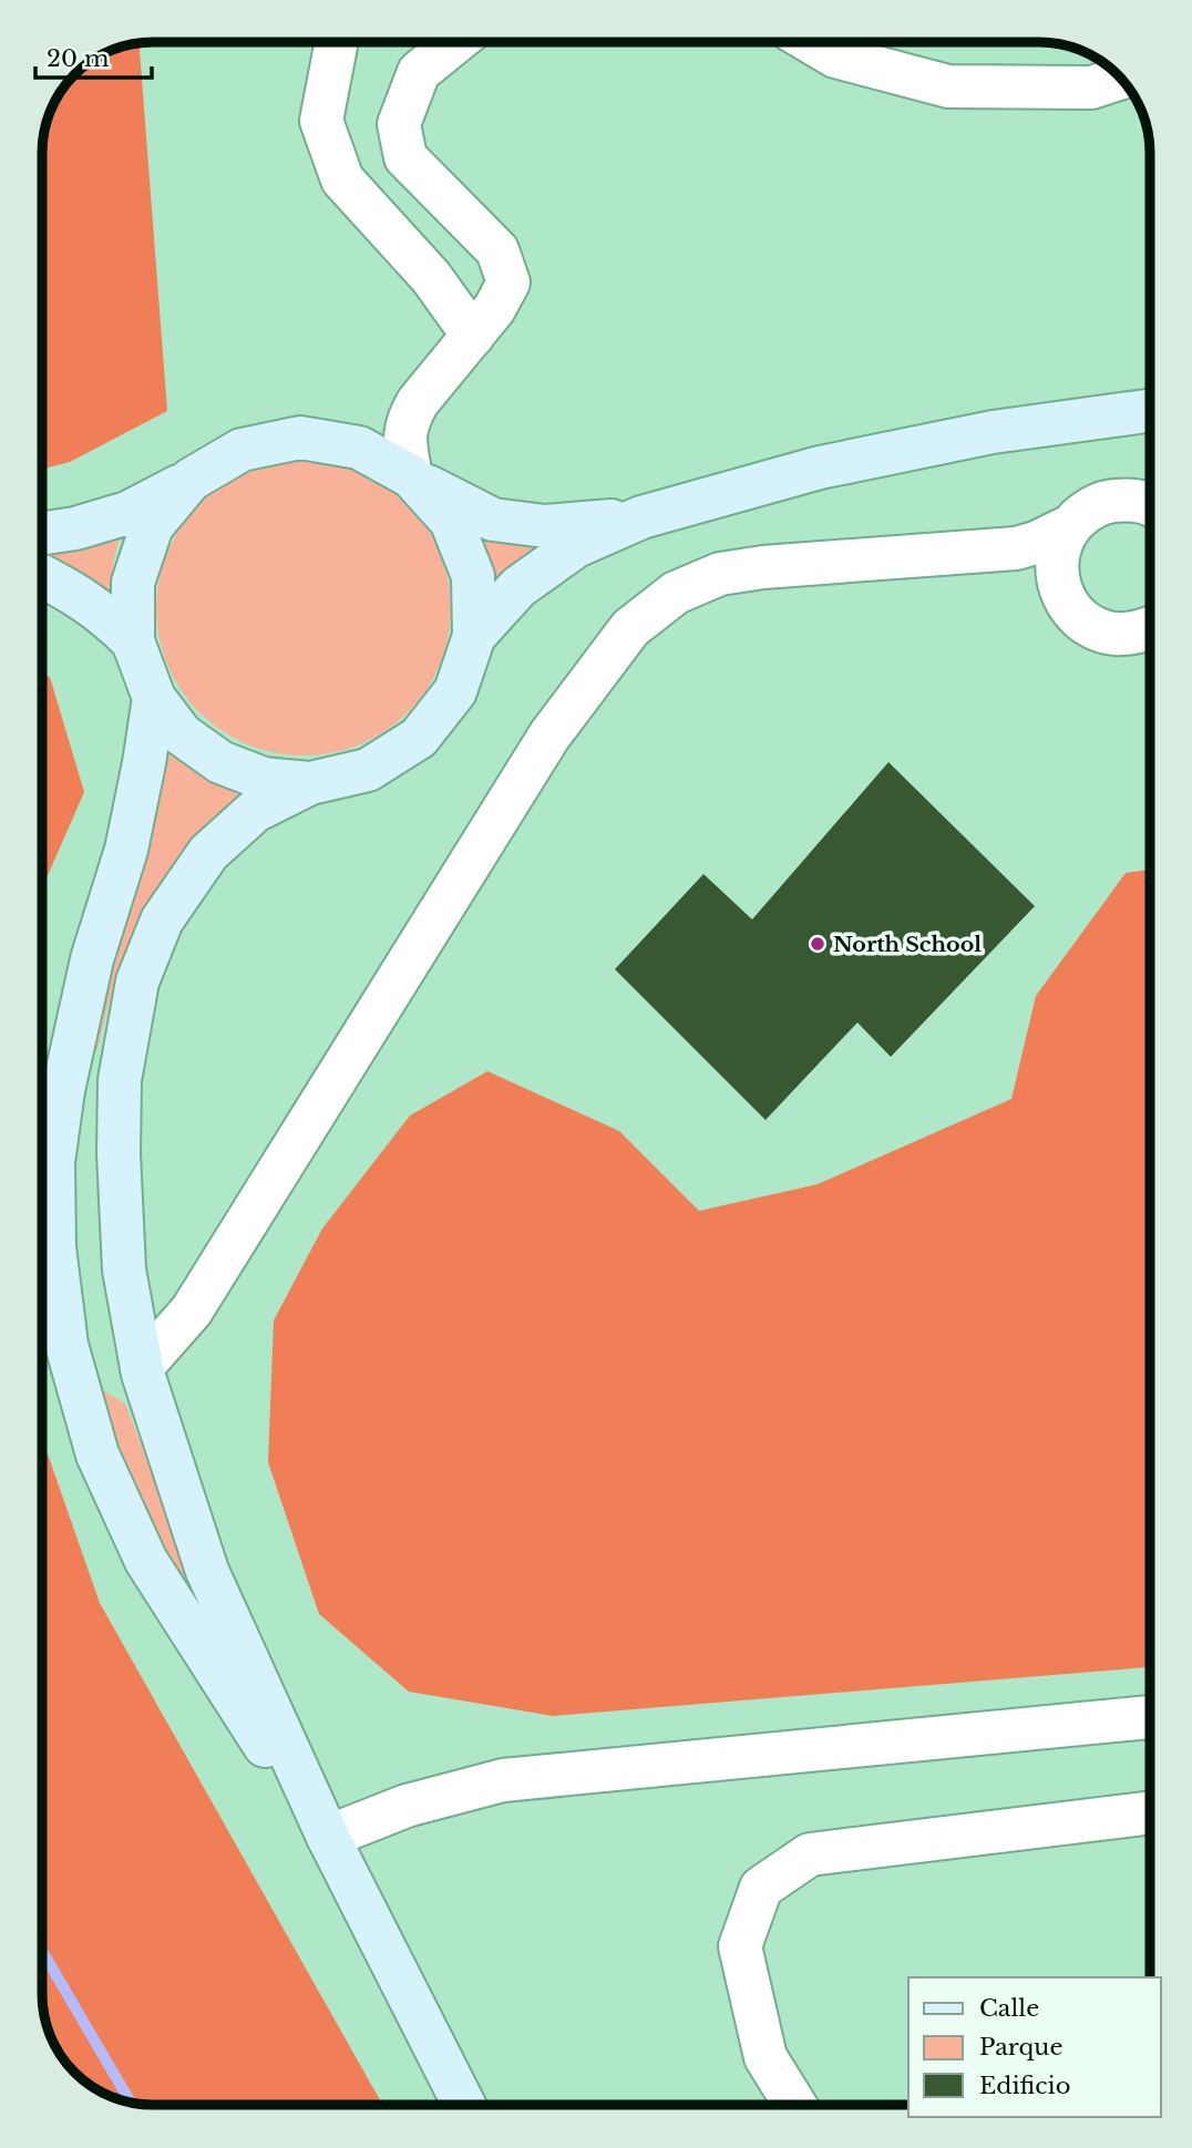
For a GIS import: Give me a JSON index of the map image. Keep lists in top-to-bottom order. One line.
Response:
{"places":["North School"],"legend":["Calle","Parque","Edificio"],"scale_bar":"20 m"}
